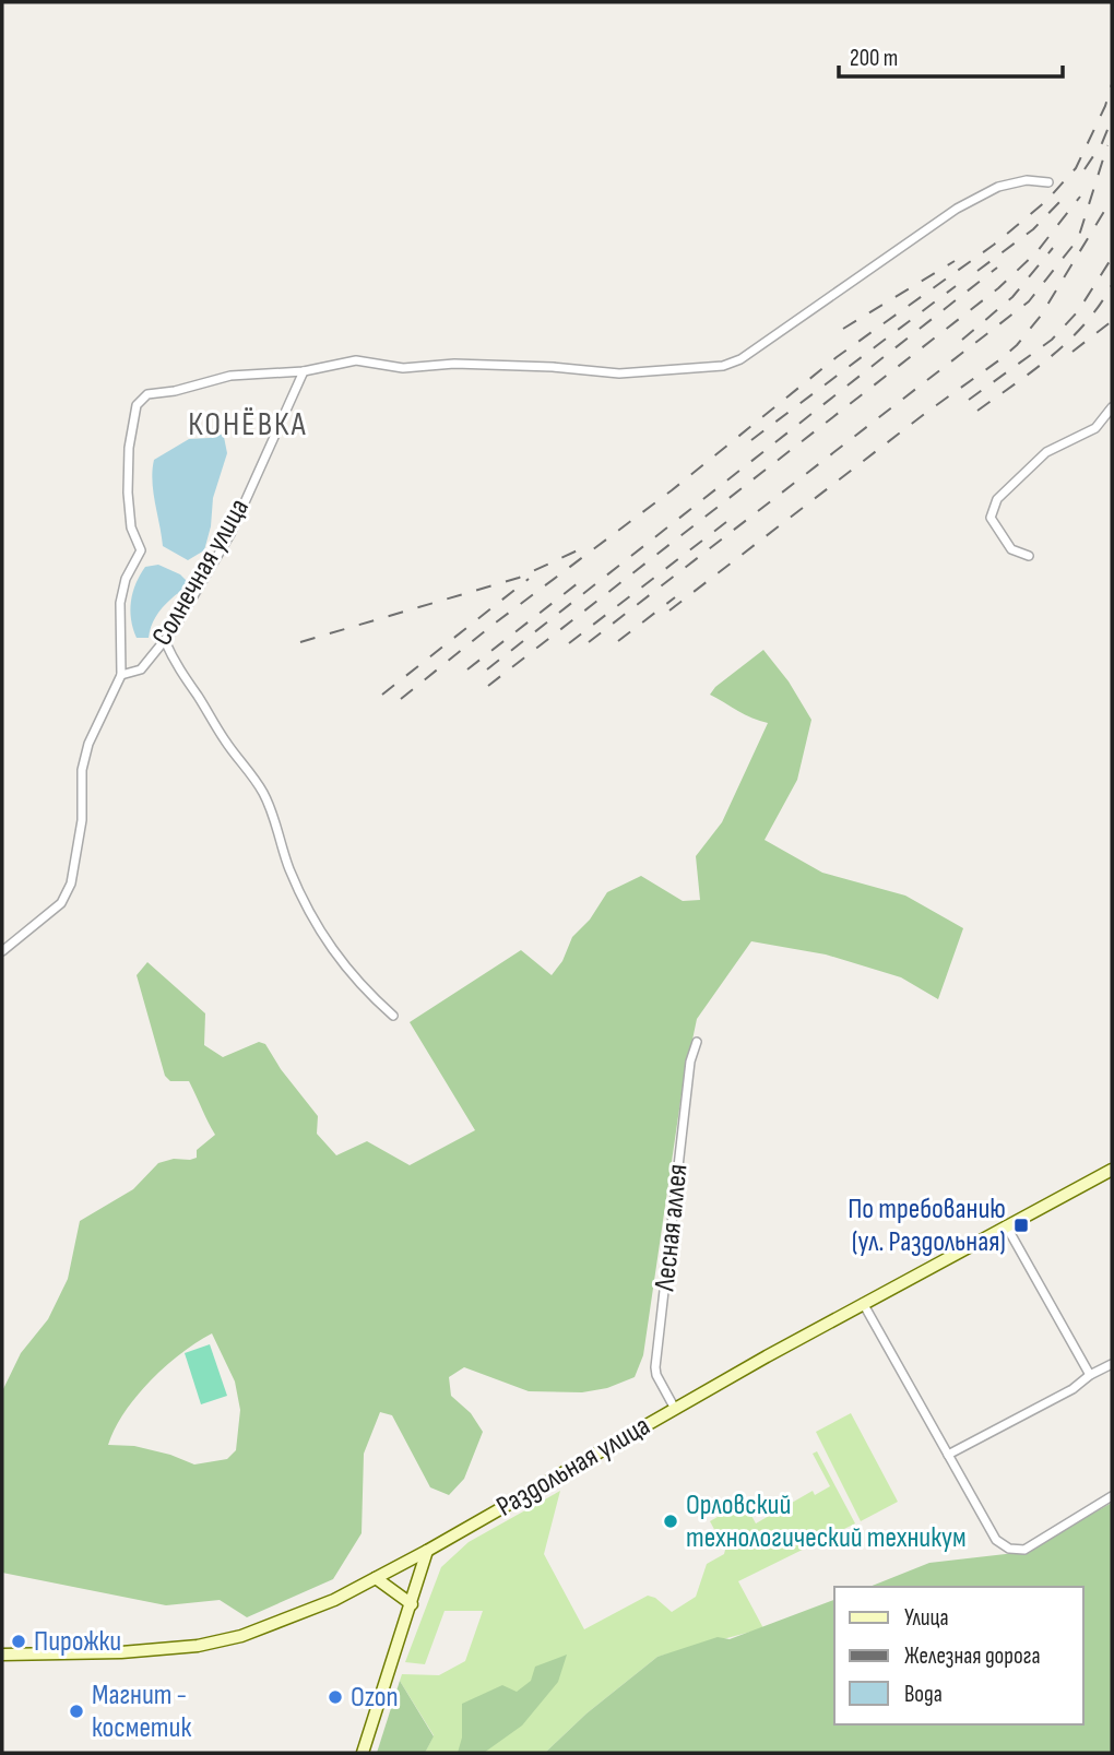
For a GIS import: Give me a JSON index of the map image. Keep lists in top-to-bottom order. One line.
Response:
{"streets":{"main road":["Раздольная улица"],"street":["Солнечная улица","Лесная аллея"]},"crossings":[["Лесная аллея","Раздольная улица"]],"districts":["КОНЁВКА"],"places":{"transit":["По требованию (ул. Раздольная)"],"other":["Орловский технологический техникум","Пирожки","Ozon","Магнит - косметик"]},"legend":["Улица","Железная дорога","Вода"],"scale_bar":"200 m"}
